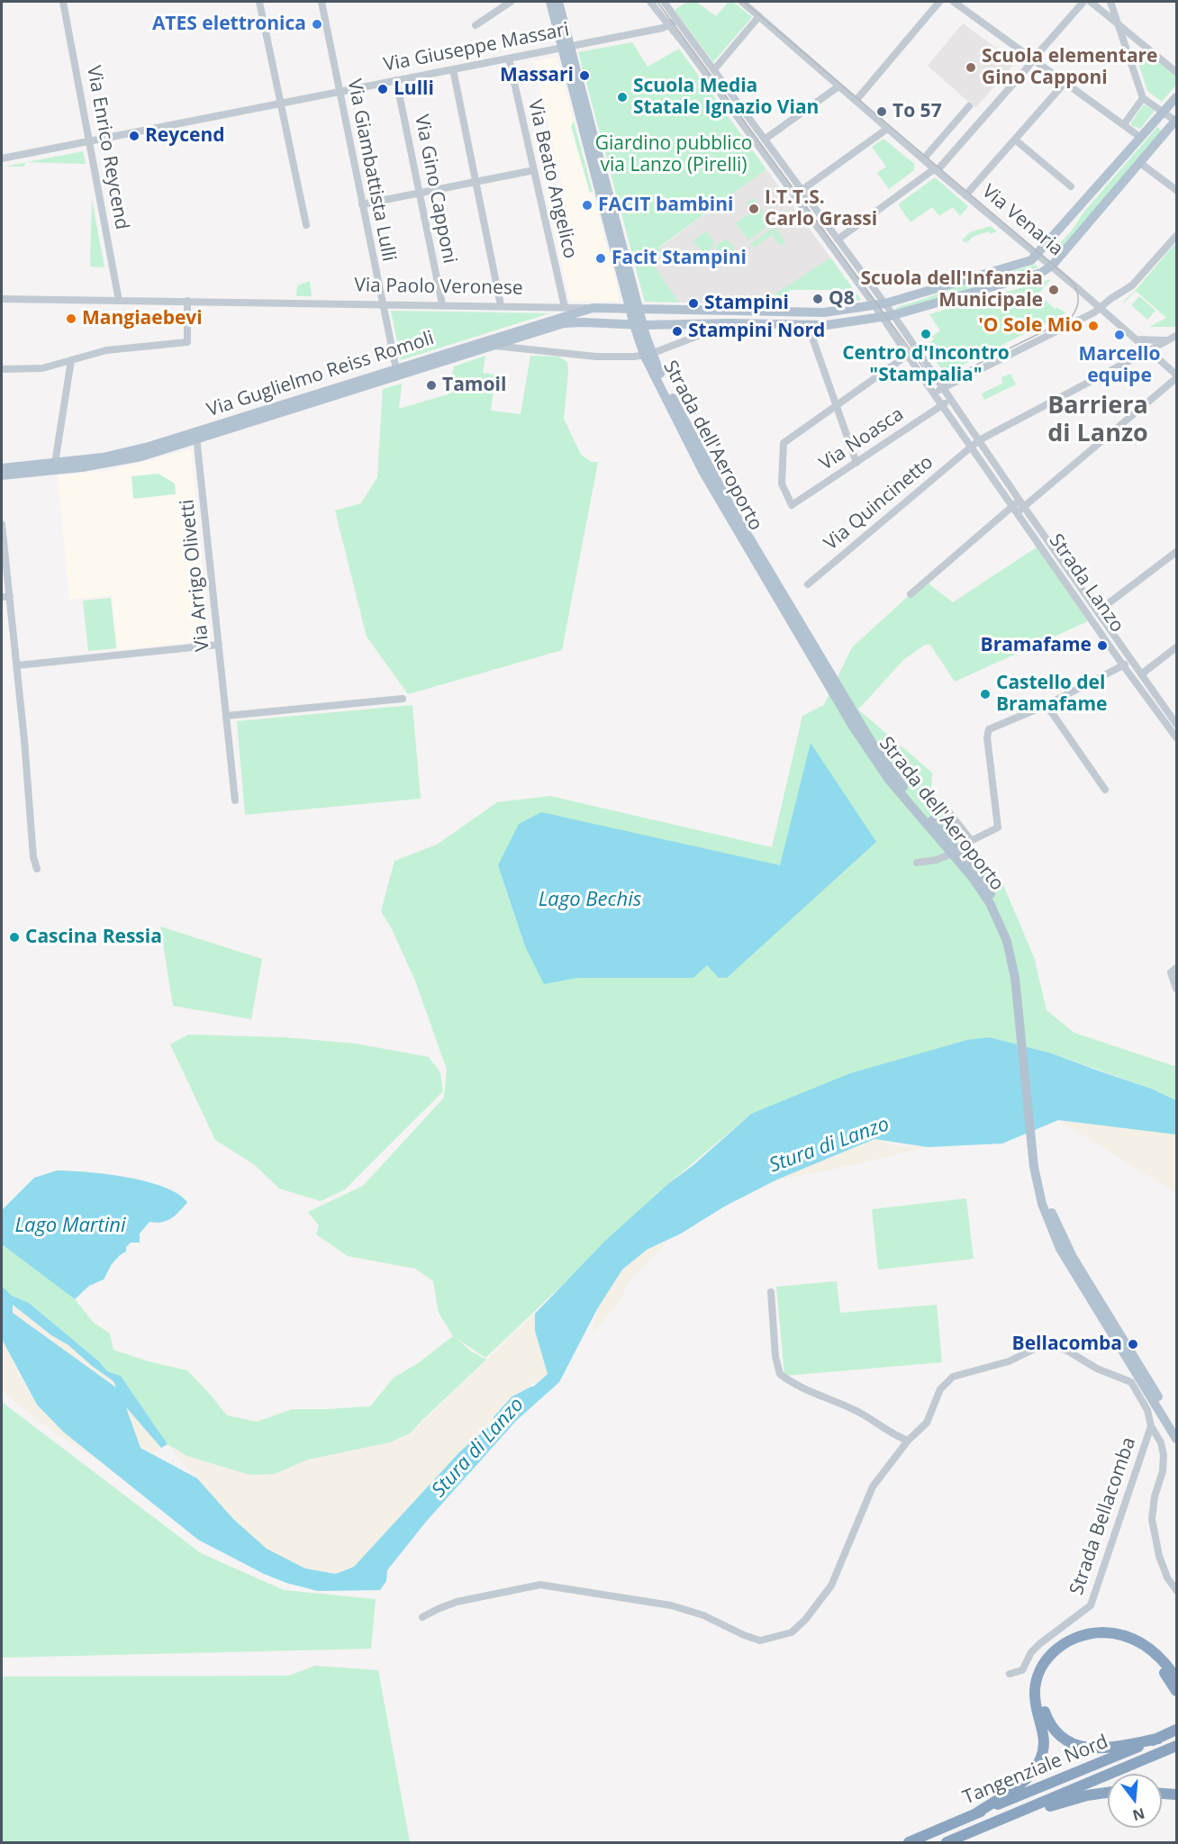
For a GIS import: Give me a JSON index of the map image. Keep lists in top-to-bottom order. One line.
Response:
{"streets":{"highway":["Tangenziale Nord"],"main road":["Via Paolo Veronese","Via Guglielmo Reiss Romoli","Strada dell'Aeroporto"],"street":["Via Giuseppe Massari","Via Enrico Reycend","Via Giambattista Lulli","Via Beato Angelico","Via Gino Capponi","Via Venaria","Via Noasca","Via Quincinetto","Via Arrigo Olivetti","Strada Lanzo","Strada Bellacomba"]},"crossings":[["Via Giuseppe Massari","Via Enrico Reycend"],["Via Giuseppe Massari","Via Giambattista Lulli"],["Via Giuseppe Massari","Via Beato Angelico"],["Via Giuseppe Massari","Via Gino Capponi"],["Via Giuseppe Massari","Strada dell'Aeroporto"],["Via Enrico Reycend","Via Paolo Veronese"],["Via Giambattista Lulli","Via Paolo Veronese"],["Via Giambattista Lulli","Via Guglielmo Reiss Romoli"],["Via Beato Angelico","Via Paolo Veronese"],["Via Gino Capponi","Via Paolo Veronese"],["Via Venaria","Via Paolo Veronese"],["Via Paolo Veronese","Via Guglielmo Reiss Romoli"],["Via Paolo Veronese","Strada dell'Aeroporto"],["Via Paolo Veronese","Strada Lanzo"],["Via Guglielmo Reiss Romoli","Strada dell'Aeroporto"],["Via Guglielmo Reiss Romoli","Via Arrigo Olivetti"],["Via Noasca","Strada Lanzo"],["Strada dell'Aeroporto","Strada Bellacomba"],["Via Quincinetto","Strada Lanzo"]],"districts":["Barriera di Lanzo"],"water":["Lago Bechis","Stura di Lanzo","Lago Martini"],"parks":["Giardino pubblico via Lanzo (Pirelli)"],"places":["ATES elettronica","Scuola elementare Gino Capponi","Massari","Lulli","Scuola Media Statale Ignazio Vian","To 57","Reycend","FACIT bambini","I.T.T.S. Carlo Grassi","Facit Stampini","Scuola dell'Infanzia Municipale","Q8","Stampini","Mangiaebevi","'O Sole Mio","Stampini Nord","Centro d'Incontro \"Stampalia\"","Marcello equipe","Tamoil","Bramafame","Castello del Bramafame","Cascina Ressia","Bellacomba"],"north":"bottom"}
